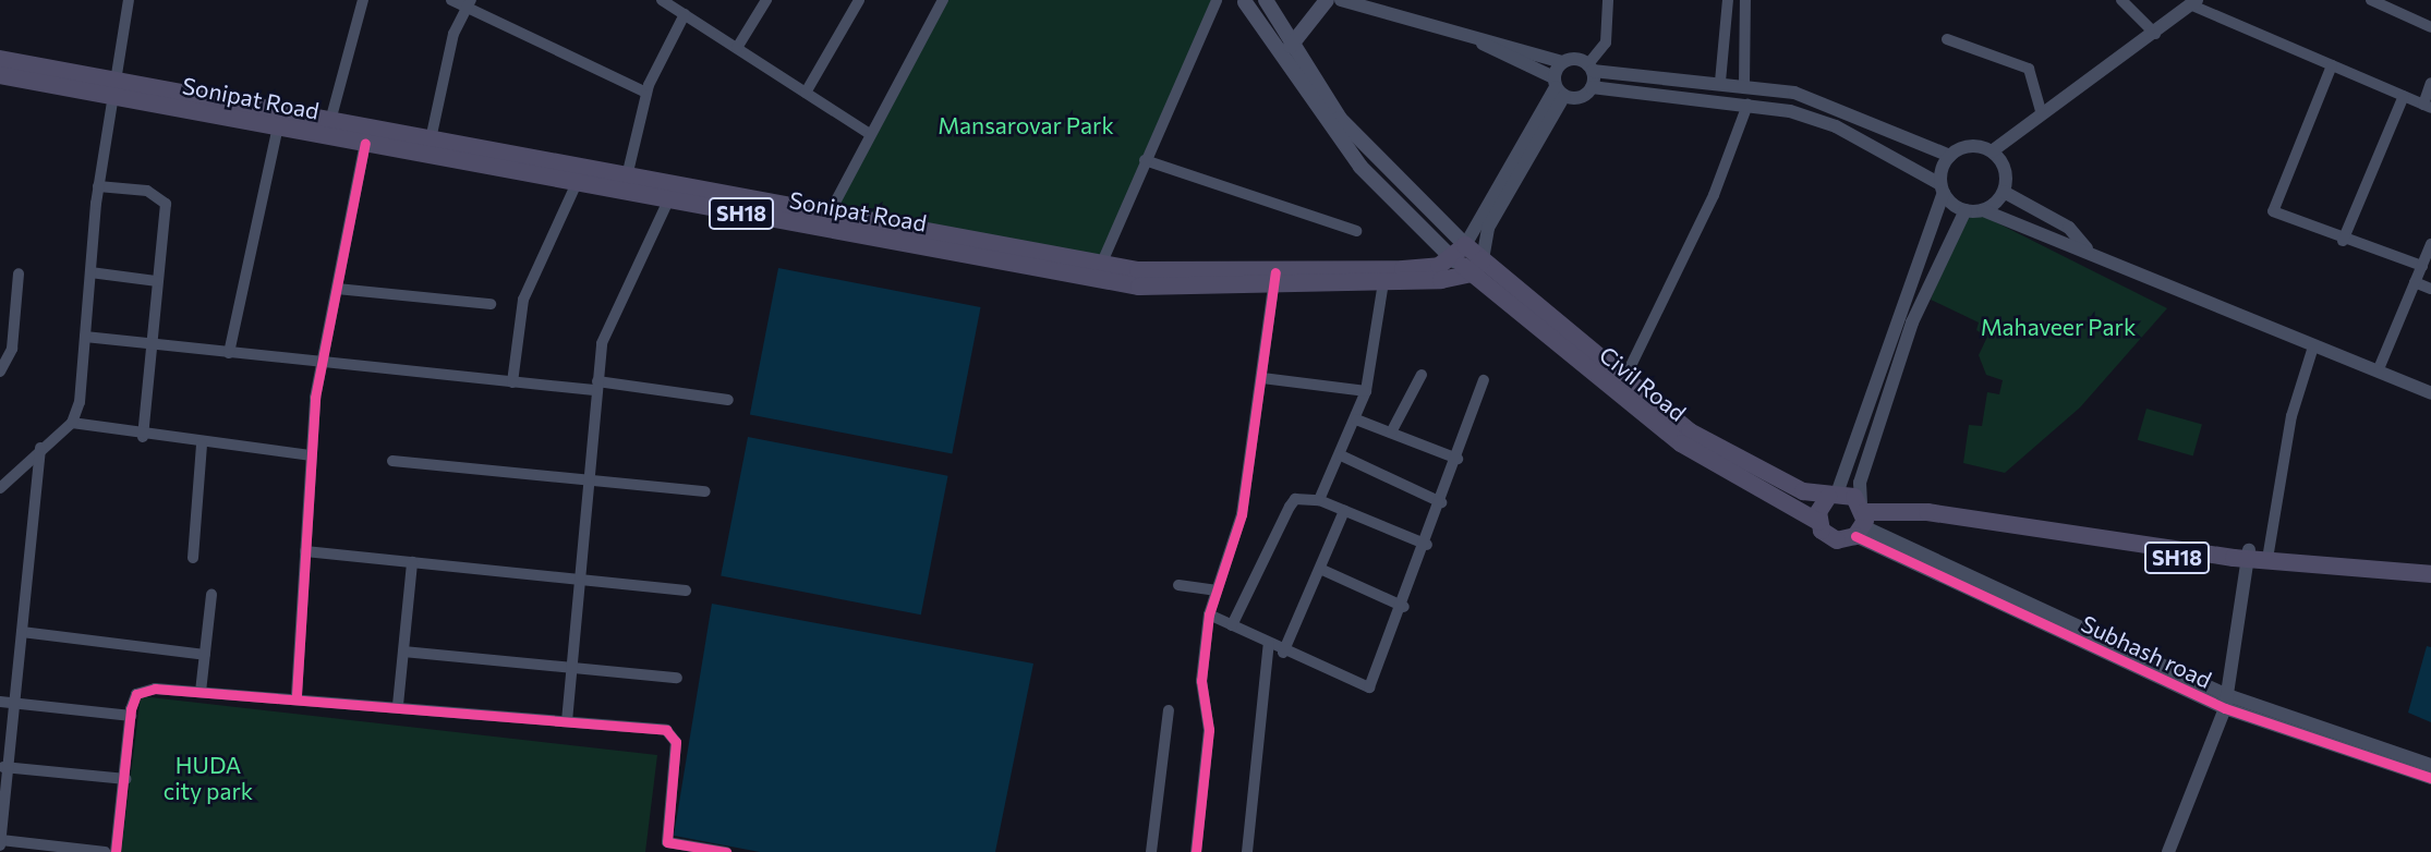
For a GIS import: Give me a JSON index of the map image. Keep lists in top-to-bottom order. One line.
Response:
{"streets":{"main road":["Sonipat Road","SH18","Civil Road"],"street":["Subhash road"]},"crossings":[["Sonipat Road","Civil Road"],["SH18","Civil Road"],["SH18","Subhash road"]],"parks":["Mansarovar Park","Mahaveer Park","HUDA city park"]}
